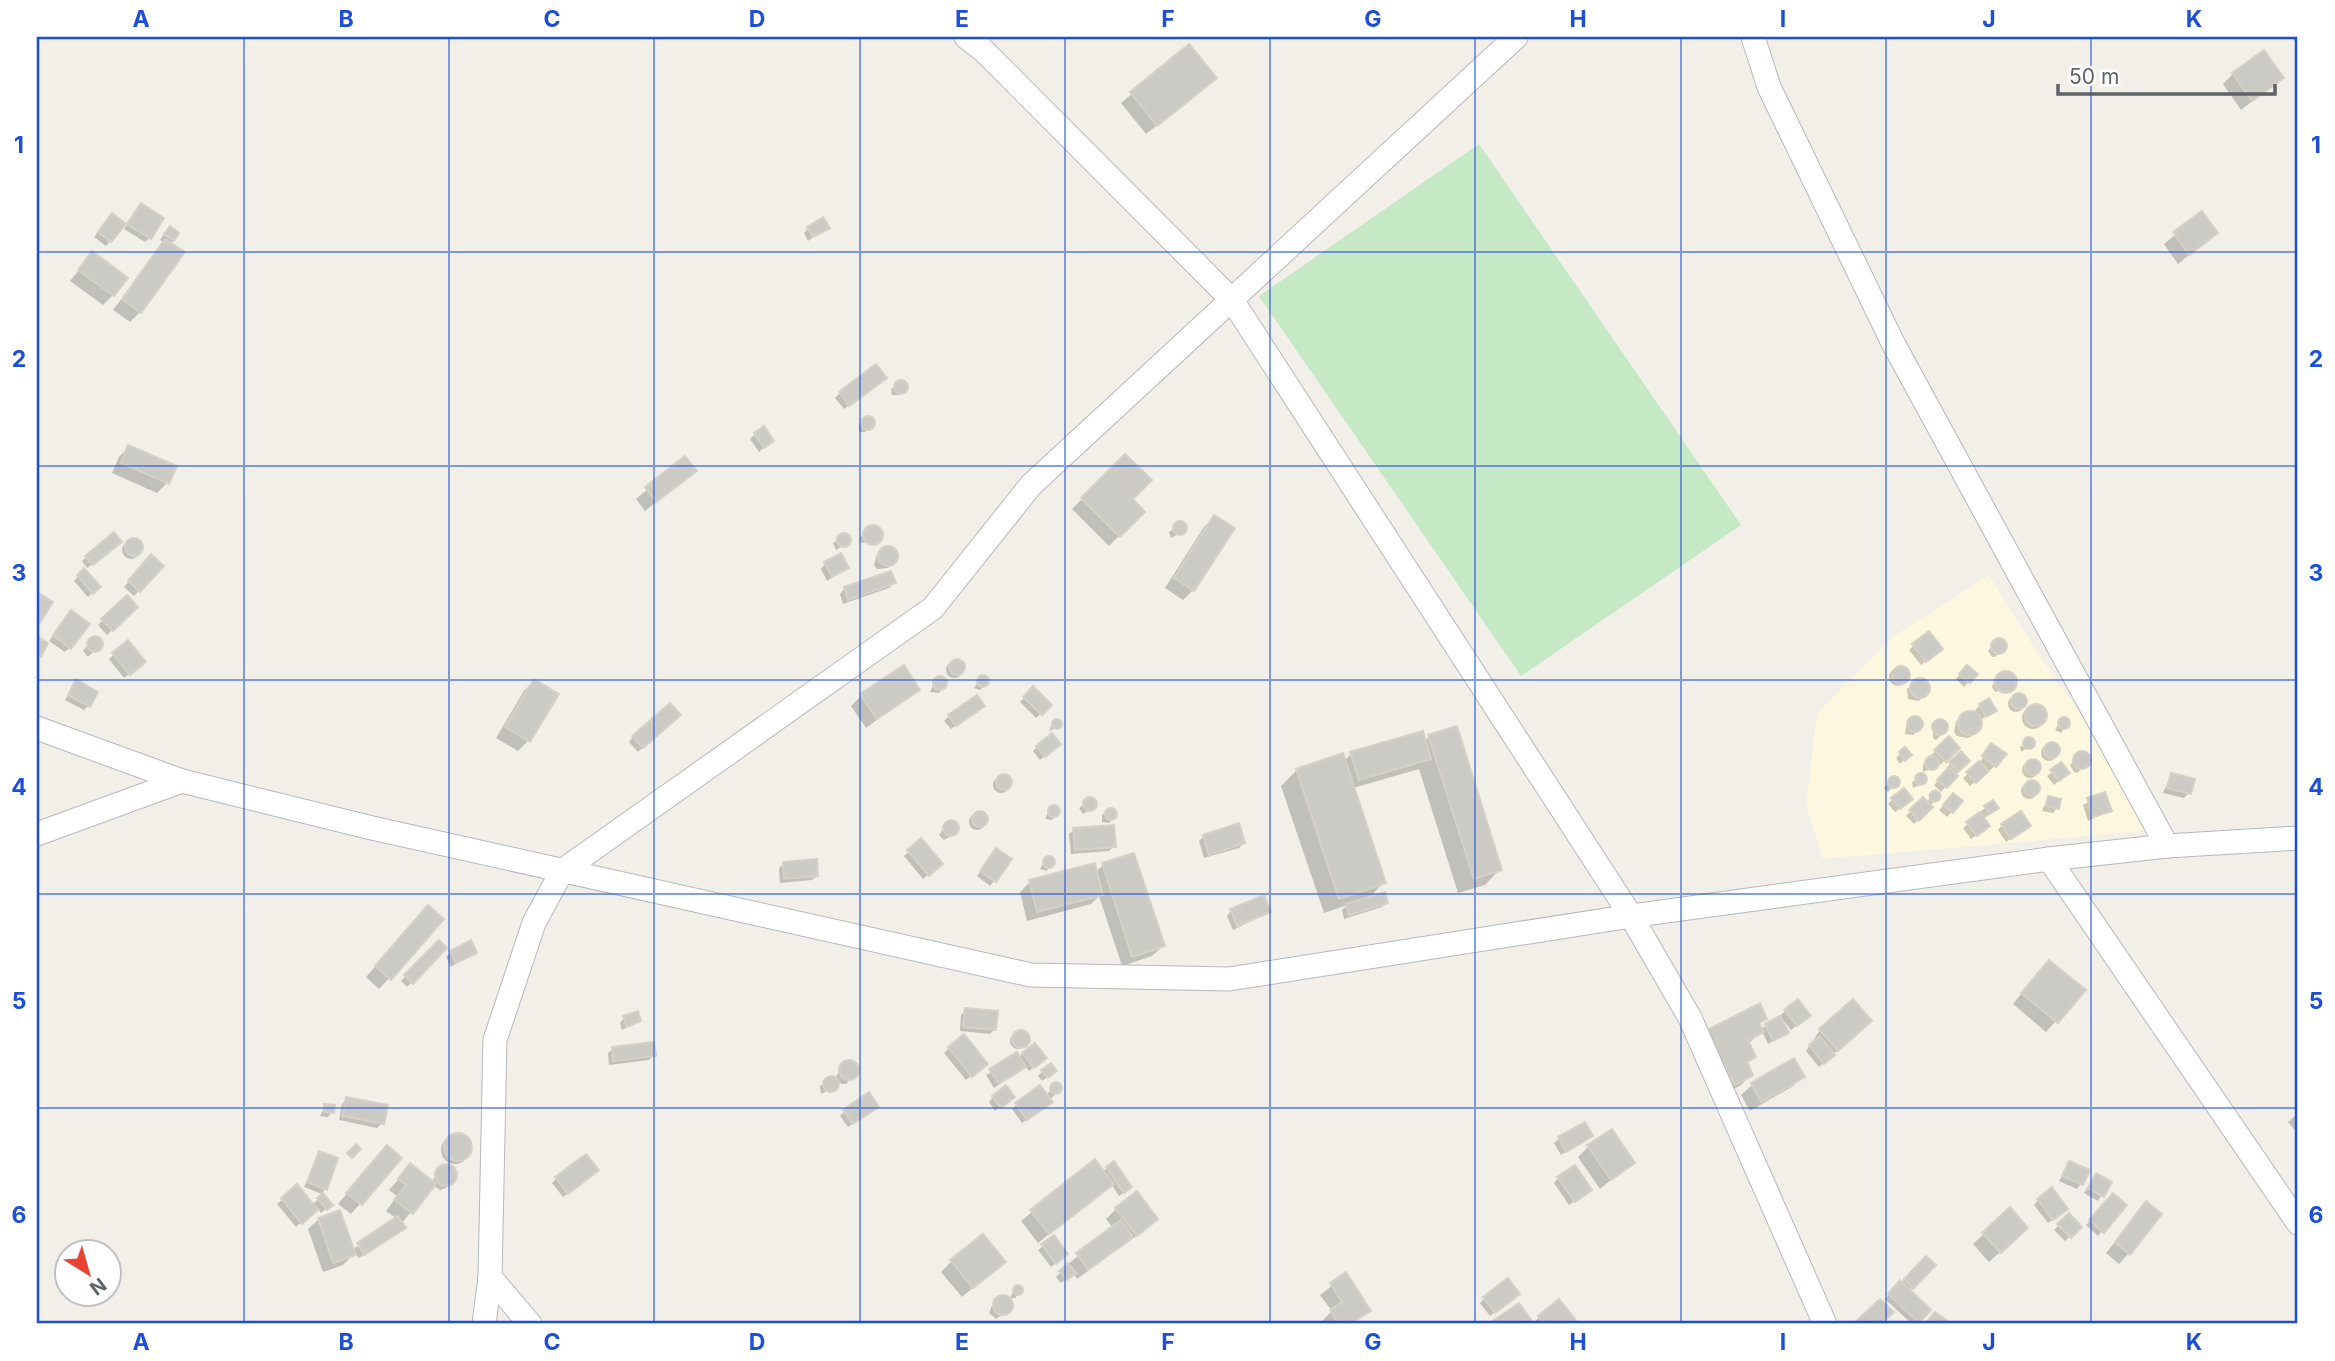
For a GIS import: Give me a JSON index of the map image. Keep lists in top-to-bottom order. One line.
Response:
{"scale_bar":"50 m","north":"bottom right","grid":{"columns":["A","B","C","D","E","F","G","H","I","J","K"],"rows":["1","2","3","4","5","6"]}}
